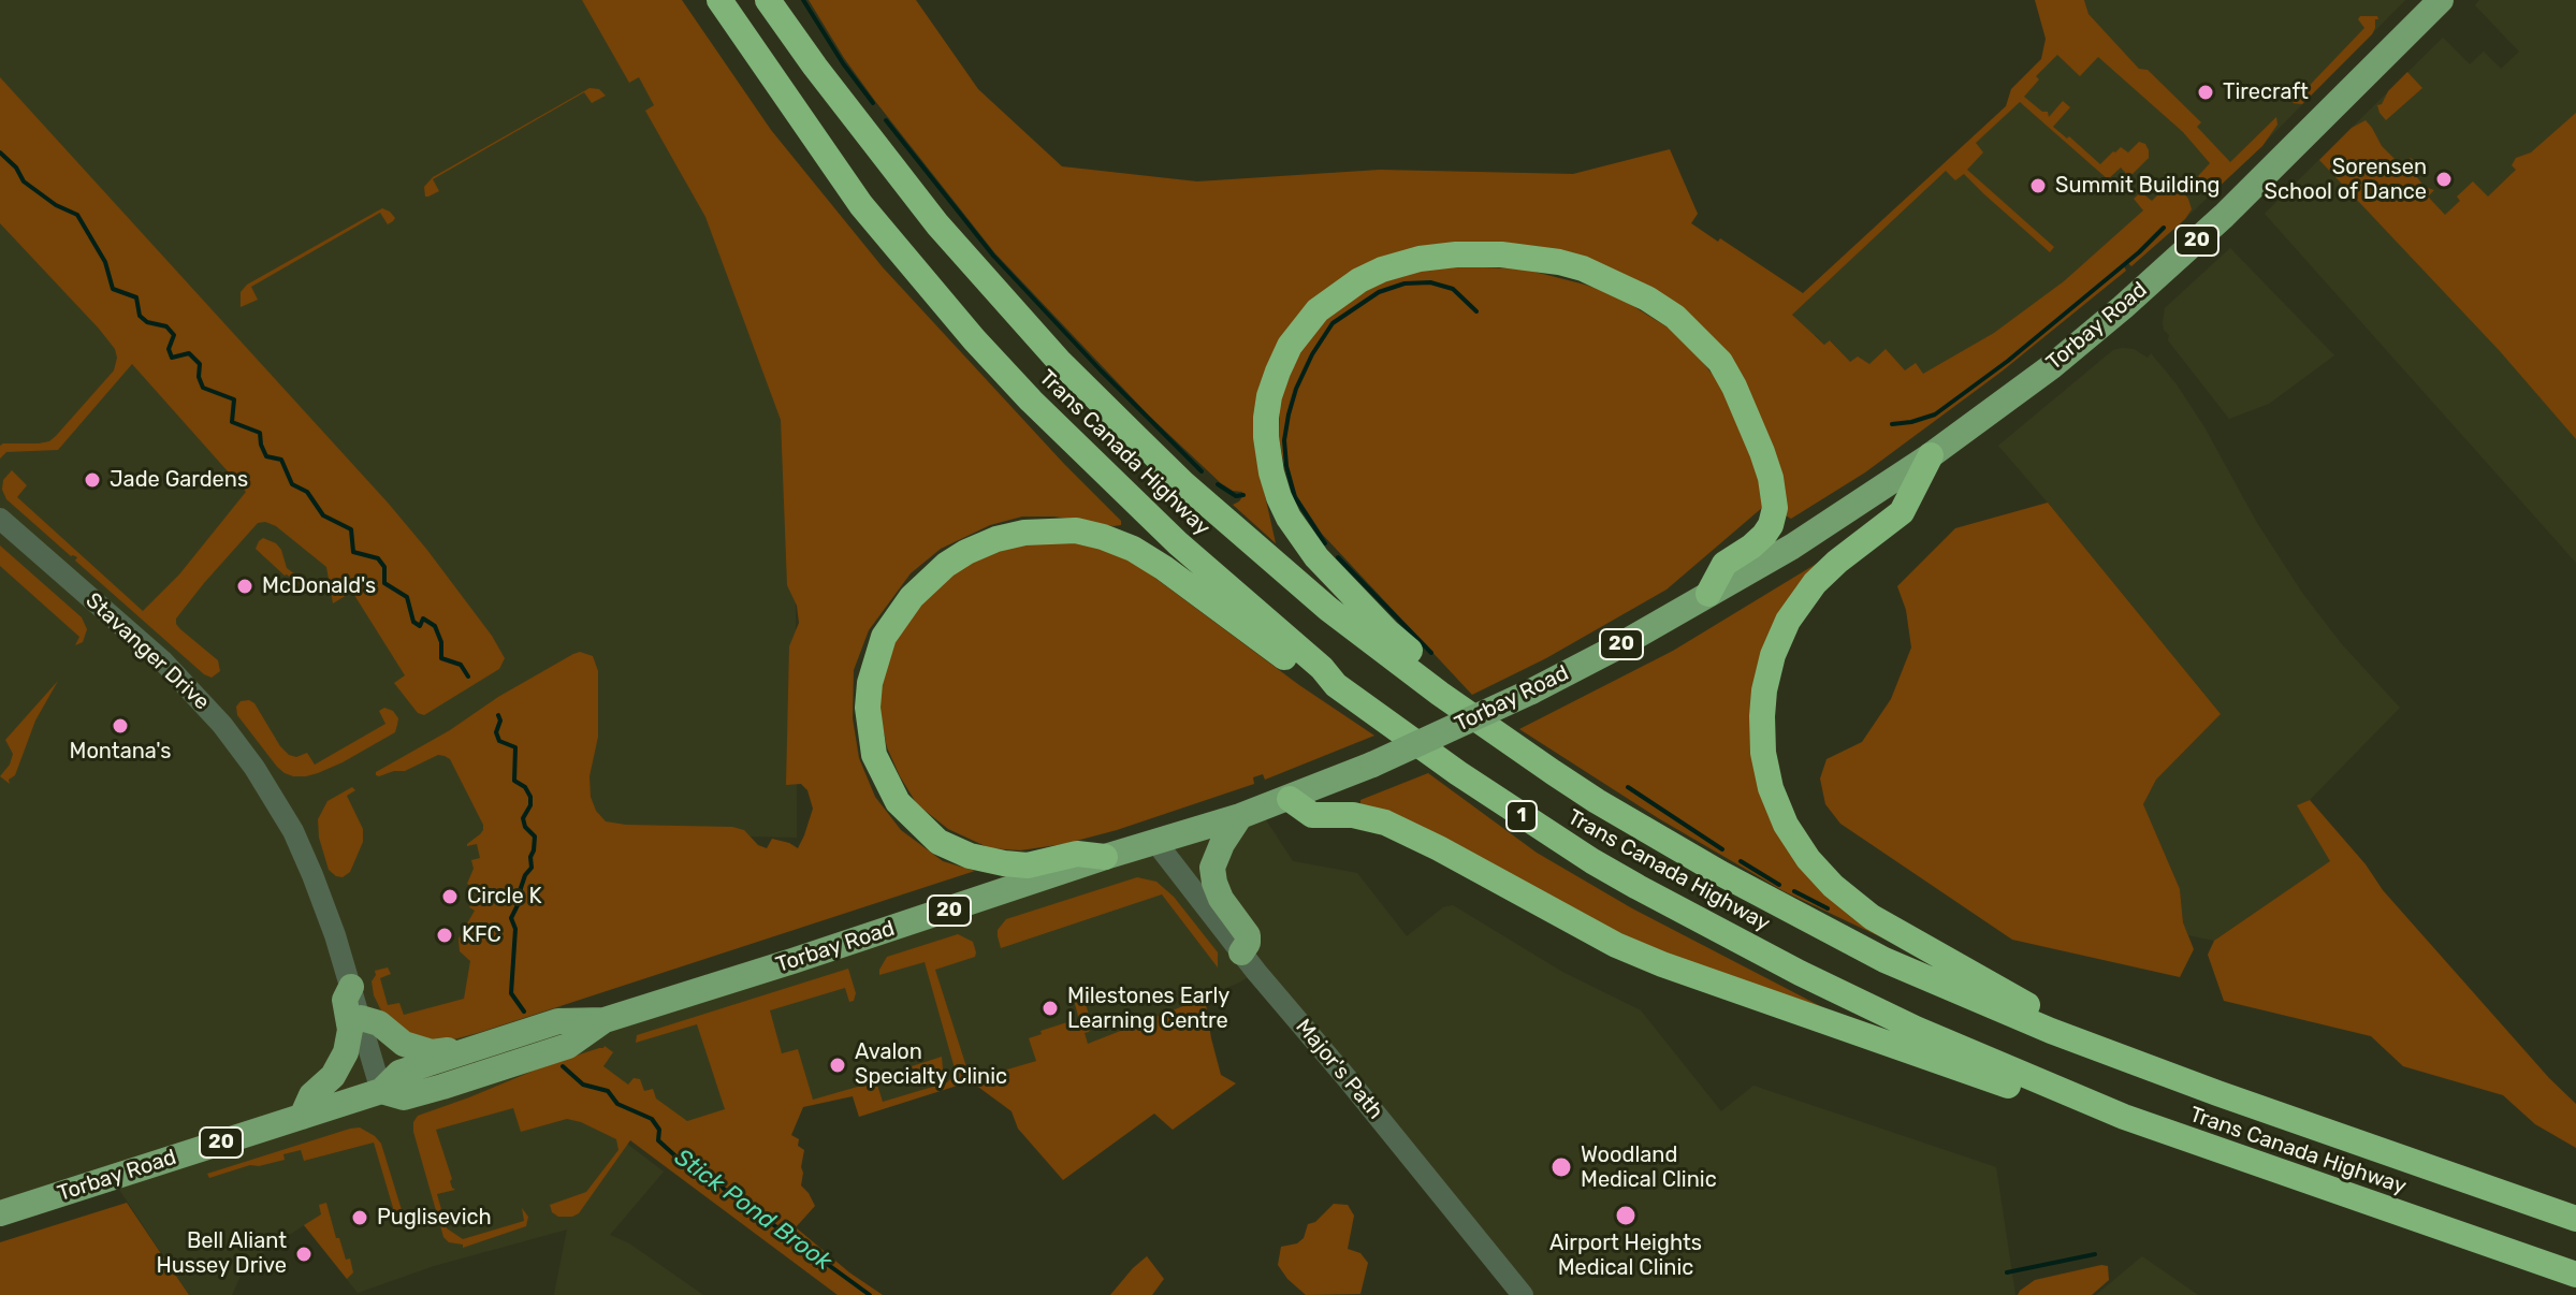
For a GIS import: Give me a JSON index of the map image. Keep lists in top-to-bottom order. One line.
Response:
{"streets":{"highway":["Trans Canada Highway","1"],"main road":["20","Torbay Road"],"street":["Stavanger Drive","Major's Path"]},"crossings":[["Torbay Road","Stavanger Drive"],["Torbay Road","Major's Path"]],"water":["Stick Pond Brook"],"places":["Tirecraft","Sorensen School of Dance","Summit Building","Jade Gardens","McDonald's","Montana's","Circle K","KFC","Milestones Early Learning Centre","Avalon Specialty Clinic","Woodland Medical Clinic","Airport Heights Medical Clinic","Puglisevich","Bell Aliant Hussey Drive"]}
